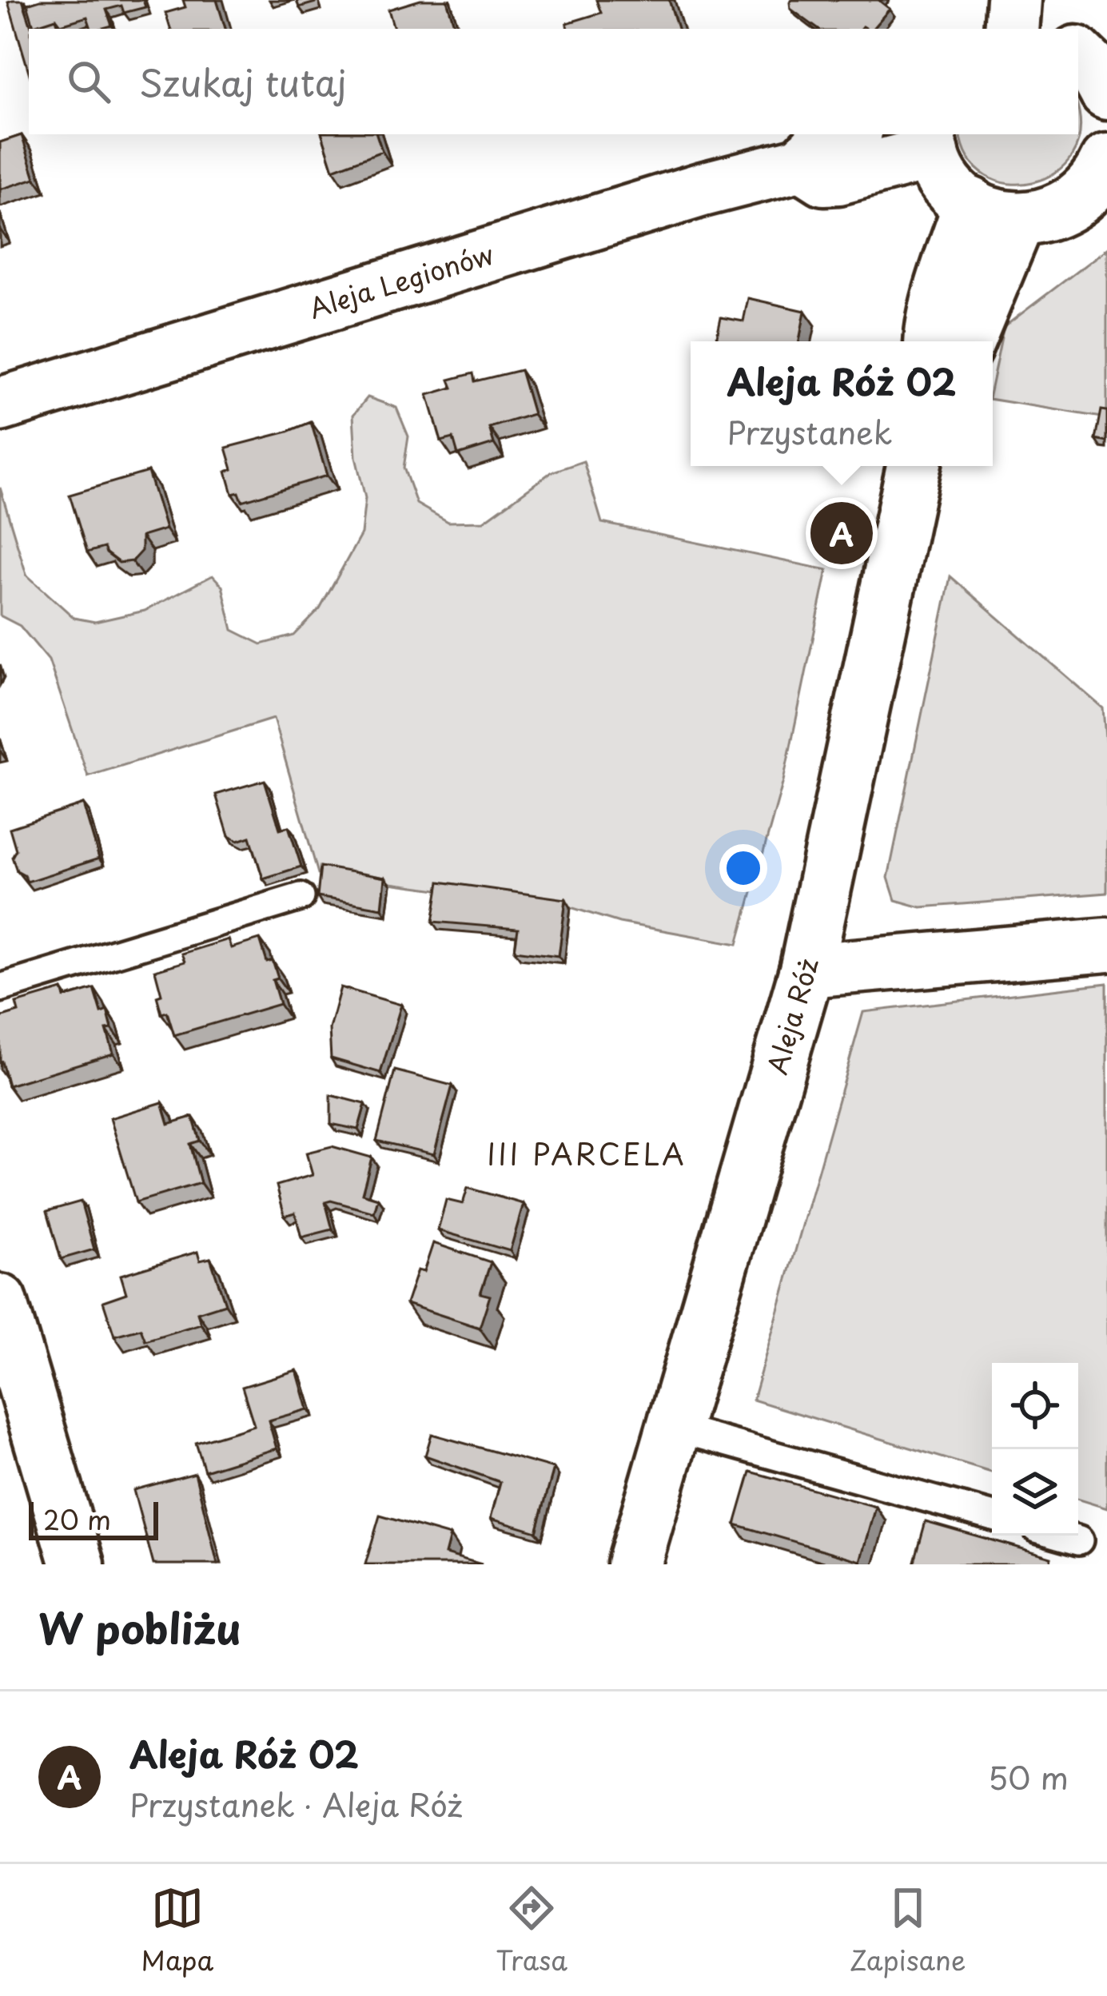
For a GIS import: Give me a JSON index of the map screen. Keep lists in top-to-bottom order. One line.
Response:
{"streets":{"street":["Aleja Legionów","Aleja Róż"]},"districts":["III PARCELA"],"scale_bar":"20 m","page":{"search":"Szukaj tutaj","popup":["Aleja Róż 02","Przystanek"],"pins":"A","scale":"20 m","heading":"W pobliżu","list":[{"mark":"A","name":"Aleja Róż 02","note":"Przystanek · Aleja Róż","value":"50 m"}],"nav":["Mapa","Trasa","Zapisane"]}}
